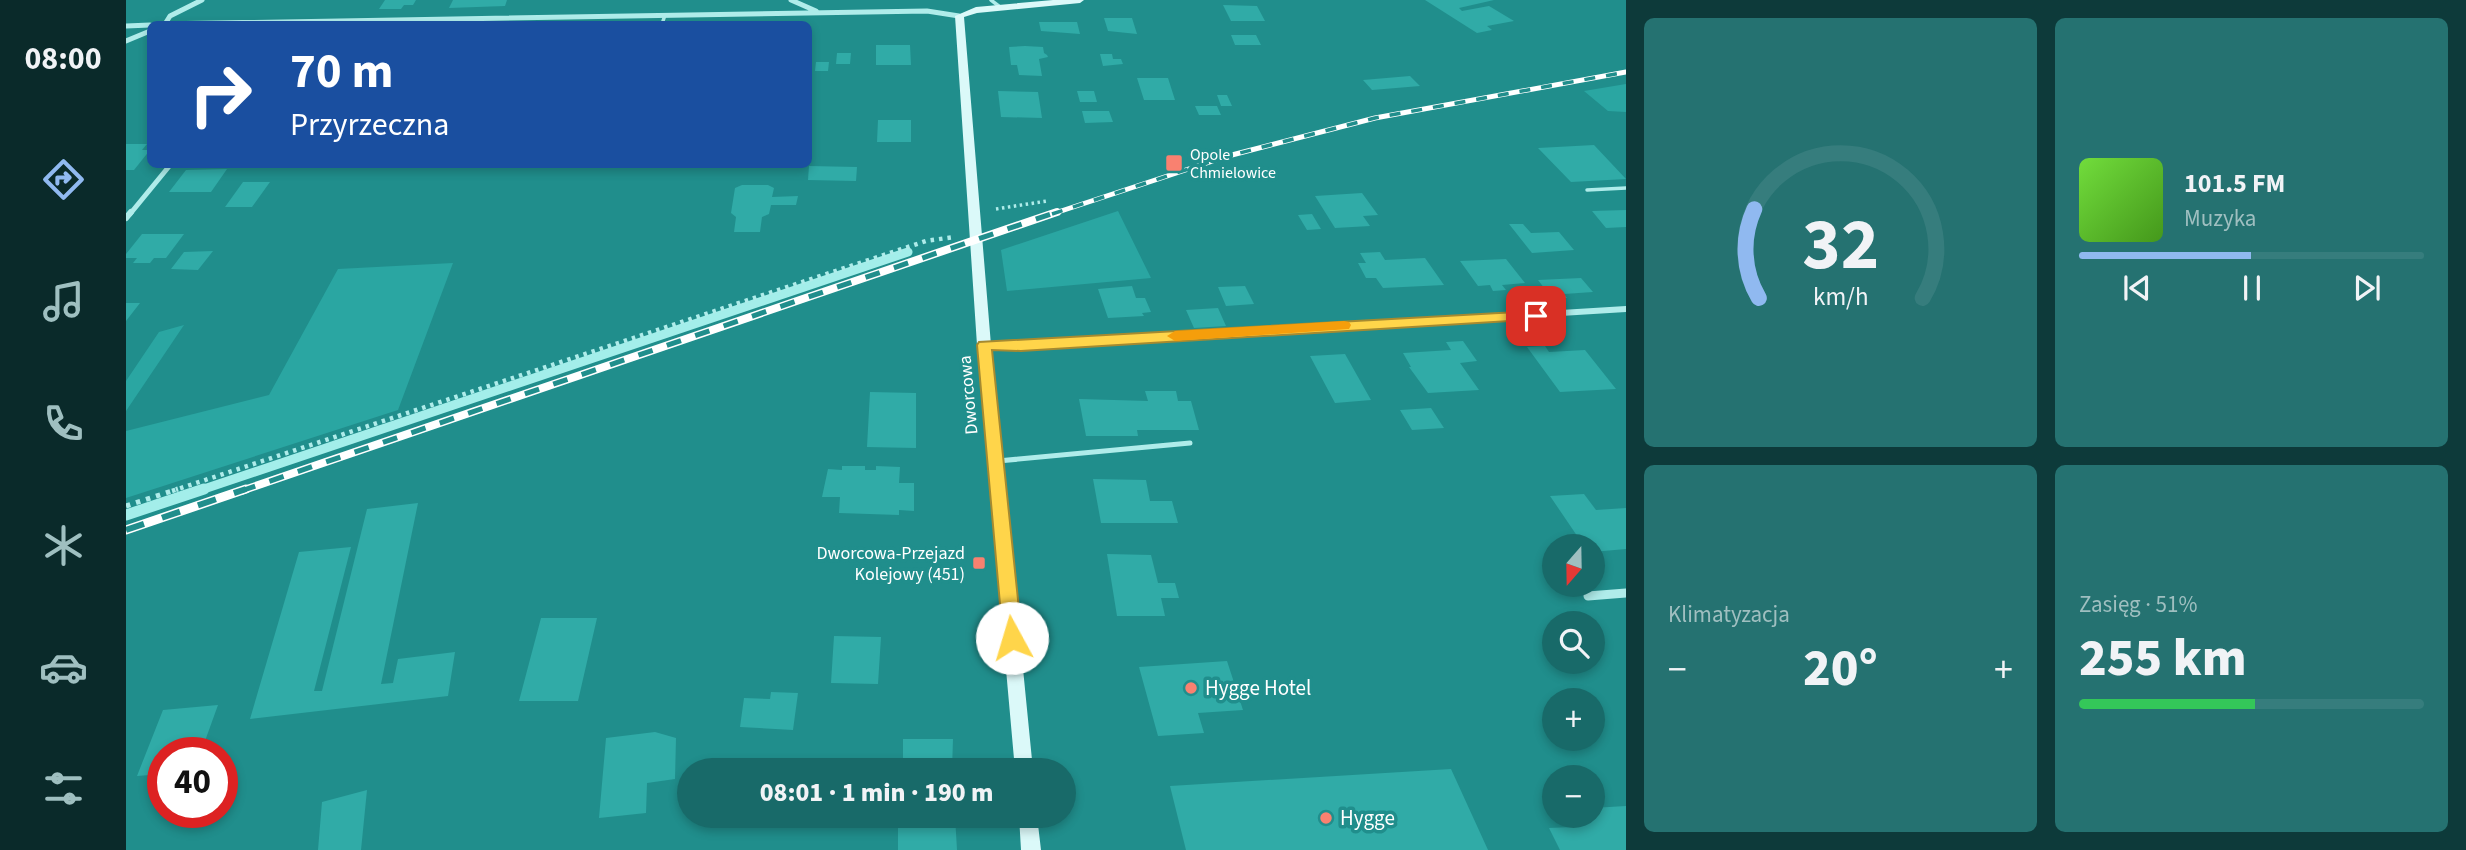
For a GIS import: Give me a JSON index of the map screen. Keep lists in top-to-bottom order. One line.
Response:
{"streets":{"street":["Dworcowa"]},"places":{"transit":["Opole Chmielowice","Dworcowa-Przejazd Kolejowy (451)"],"other":["Hygge Hotel","Hygge"]},"north":"bottom","page":{"tabs":"08:00","turn":["70 m","Przyrzeczna"],"song":["101.5 FM","Muzyka"],"tile":["Klimatyzacja",["Zasięg · 51%","255 km"]],"map_buttons":["+","−"],"heat":["−","20°","+"],"limit":"40","trip":"08:01 · 1 min · 190 m","gauge":["32","km/h"]}}
